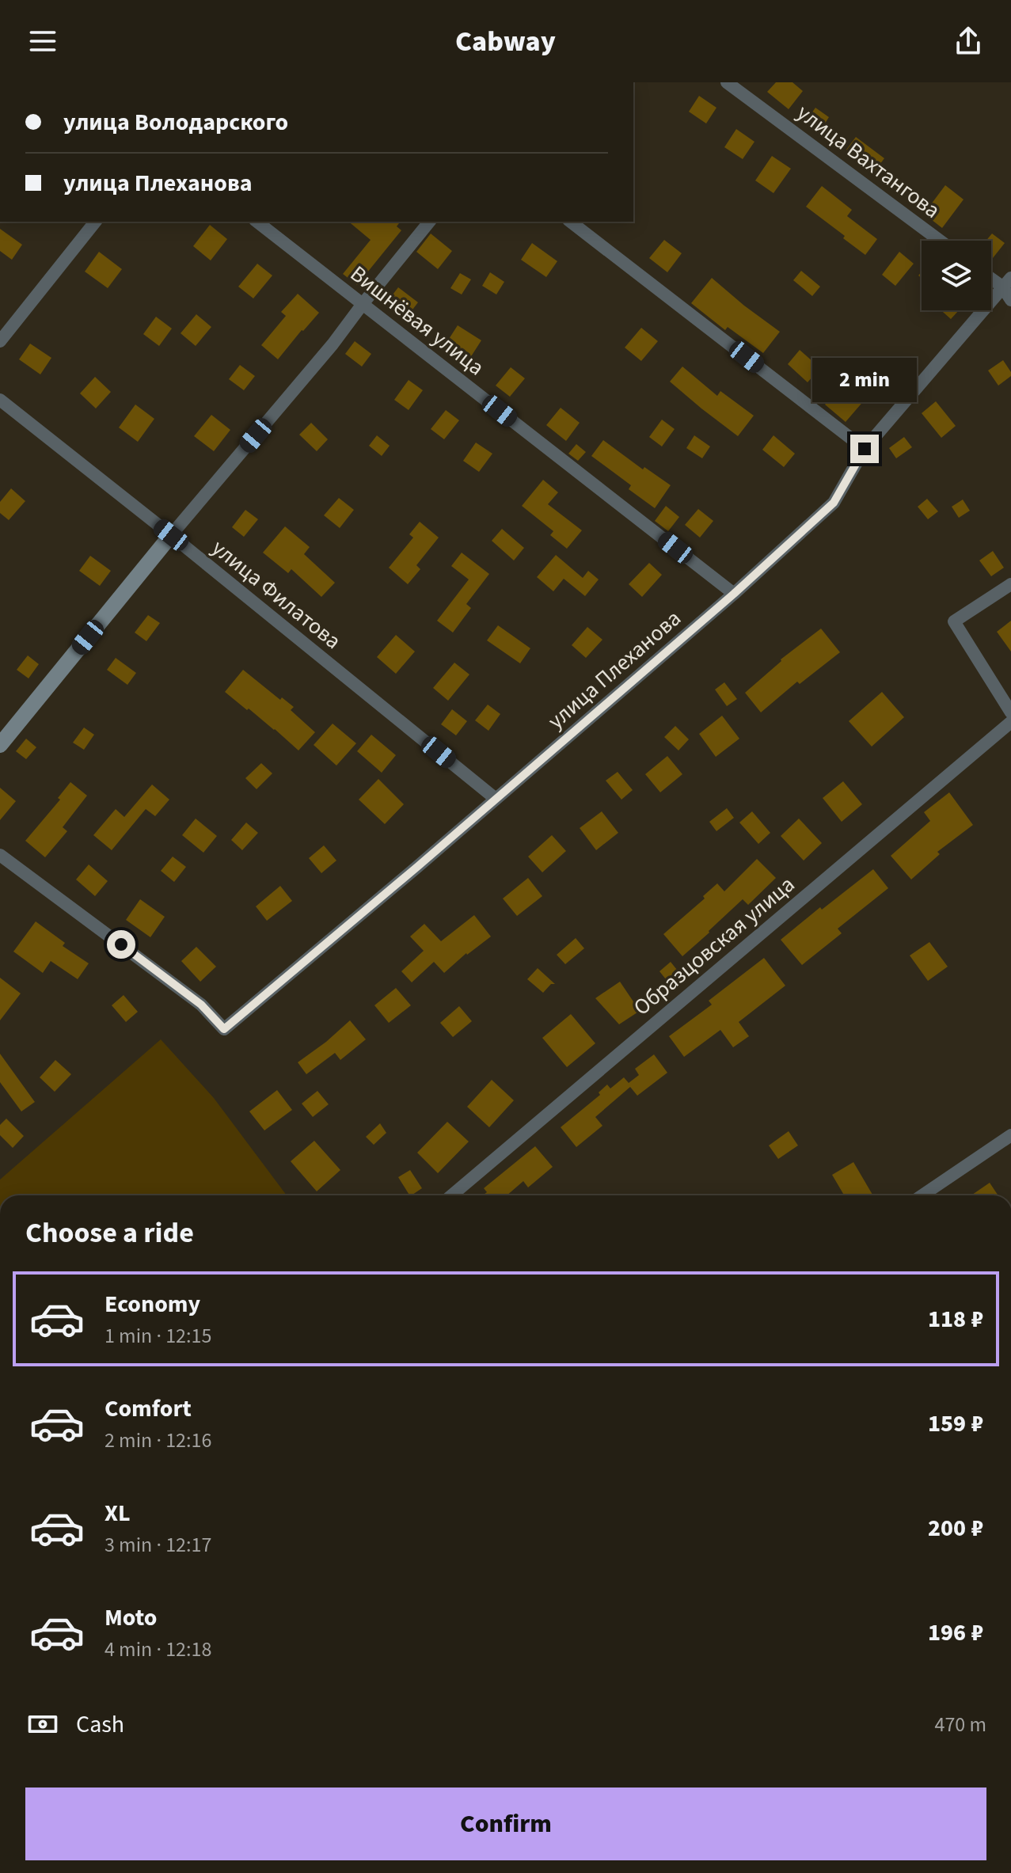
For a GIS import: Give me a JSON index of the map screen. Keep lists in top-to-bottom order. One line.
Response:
{"streets":{"street":["улица Вахтангова","Вишнёвая улица","улица Филатова","улица Плеханова","Образцовская улица"]},"crossings":[["Вишнёвая улица","улица Плеханова"],["улица Филатова","улица Плеханова"]],"page":{"header":"Cabway","banner":["улица Володарского","улица Плеханова"],"bubble":"2 min","heading":"Choose a ride","list":[{"name":"Economy","note":"1 min · 12:15","value":"118 ₽"},{"name":"Comfort","note":"2 min · 12:16","value":"159 ₽"},{"name":"XL","note":"3 min · 12:17","value":"200 ₽"},{"name":"Moto","note":"4 min · 12:18","value":"196 ₽"}],"pay":["Cash","470 m"],"buttons":"Confirm"}}
